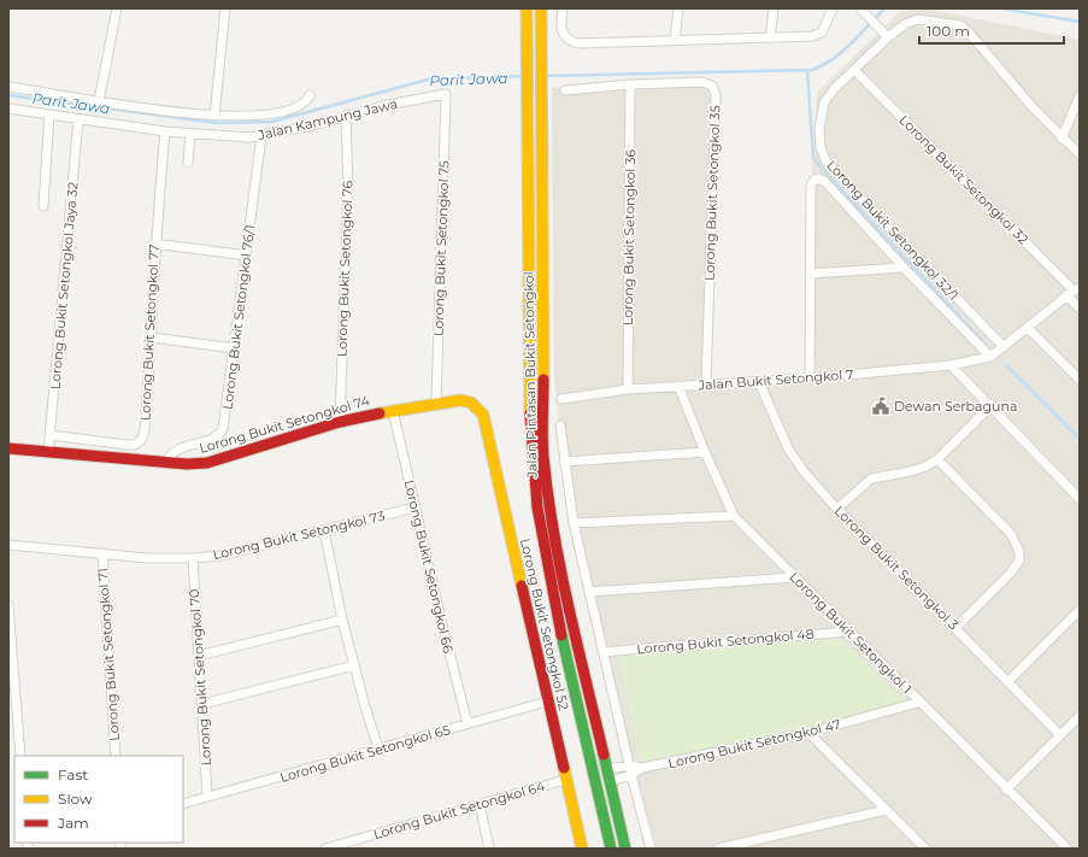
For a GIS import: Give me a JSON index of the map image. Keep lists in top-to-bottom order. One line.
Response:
{"streets":{"main road":["Jalan Pintasan Bukit Setongkol","Lorong Bukit Setongkol 74","Lorong Bukit Setongkol 52"],"street":["Jalan Kampung Jawa","Lorong Bukit Setongkol 32","Lorong Bukit Setongkol 35","Lorong Bukit Setongkol 32/1","Lorong Bukit Setongkol 36","Lorong Bukit Setongkol 75","Lorong Bukit Setongkol 76","Lorong Bukit Setongkol Jaya 32","Lorong Bukit Setongkol 76/1","Lorong Bukit Setongkol 77","Jalan Bukit Setongkol 7","Lorong Bukit Setongkol 73","Lorong Bukit Setongkol 66","Lorong Bukit Setongkol 3","Lorong Bukit Setongkol 1","Lorong Bukit Setongkol 48","Lorong Bukit Setongkol 71","Lorong Bukit Setongkol 70","Lorong Bukit Setongkol 47","Lorong Bukit Setongkol 65","Lorong Bukit Setongkol 64"]},"crossings":[["Jalan Kampung Jawa","Lorong Bukit Setongkol 75"],["Jalan Kampung Jawa","Lorong Bukit Setongkol 76"],["Jalan Kampung Jawa","Lorong Bukit Setongkol Jaya 32"],["Jalan Kampung Jawa","Lorong Bukit Setongkol 76/1"],["Jalan Kampung Jawa","Lorong Bukit Setongkol 77"],["Lorong Bukit Setongkol 32","Lorong Bukit Setongkol 32/1"],["Lorong Bukit Setongkol 35","Lorong Bukit Setongkol 36"],["Lorong Bukit Setongkol 35","Jalan Bukit Setongkol 7"],["Lorong Bukit Setongkol 36","Jalan Bukit Setongkol 7"],["Lorong Bukit Setongkol 75","Lorong Bukit Setongkol 74"],["Lorong Bukit Setongkol 76","Lorong Bukit Setongkol 74"],["Lorong Bukit Setongkol Jaya 32","Lorong Bukit Setongkol 77"],["Lorong Bukit Setongkol Jaya 32","Lorong Bukit Setongkol 74"],["Lorong Bukit Setongkol 76/1","Lorong Bukit Setongkol 74"],["Jalan Pintasan Bukit Setongkol","Lorong Bukit Setongkol 47"],["Jalan Bukit Setongkol 7","Lorong Bukit Setongkol 3"],["Jalan Bukit Setongkol 7","Lorong Bukit Setongkol 1"],["Lorong Bukit Setongkol 74","Lorong Bukit Setongkol 66"],["Lorong Bukit Setongkol 74","Lorong Bukit Setongkol 52"],["Lorong Bukit Setongkol 73","Lorong Bukit Setongkol 66"],["Lorong Bukit Setongkol 73","Lorong Bukit Setongkol 71"],["Lorong Bukit Setongkol 73","Lorong Bukit Setongkol 70"],["Lorong Bukit Setongkol 66","Lorong Bukit Setongkol 65"],["Lorong Bukit Setongkol 52","Lorong Bukit Setongkol 65"],["Lorong Bukit Setongkol 52","Lorong Bukit Setongkol 64"],["Lorong Bukit Setongkol 1","Lorong Bukit Setongkol 48"],["Lorong Bukit Setongkol 1","Lorong Bukit Setongkol 47"],["Lorong Bukit Setongkol 70","Lorong Bukit Setongkol 65"]],"water":["Parit Jawa"],"places":{"public building":["Dewan Serbaguna"]},"legend":["Fast","Slow","Jam"],"scale_bar":"100 m"}
